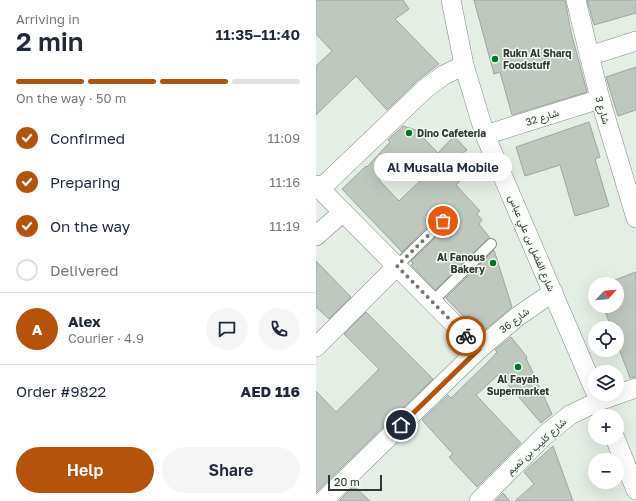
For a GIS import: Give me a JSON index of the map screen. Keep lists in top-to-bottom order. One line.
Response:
{"streets":{"street":["شارع 3","شارع 32","شارع الفضل بن علي عباس","شارع 36","شارع كليب بن تميم"]},"crossings":[["شارع 3","شارع 32"],["شارع 32","شارع الفضل بن علي عباس"],["شارع الفضل بن علي عباس","شارع 36"]],"places":["Rukn Al Sharq Foodstuff","Dino Cafeteria","Al Musalla Mobile","Al Fanous Bakery","Al Fayah Supermarket"],"scale_bar":"20 m","north":"top right","page":{"heading":["2 min","Arriving in","11:35–11:40"],"panel":["Alex","Courier · 4.9","Order #9822","AED 116"],"bar":"On the way · 50 m","list":[["Confirmed","11:09"],["Preparing","11:16"],["On the way","11:19"],"Delivered"],"bubble":"Al Musalla Mobile","map_buttons":["+","−"],"round":"A","buttons":["Help","Share"],"scale":"20 m"}}
